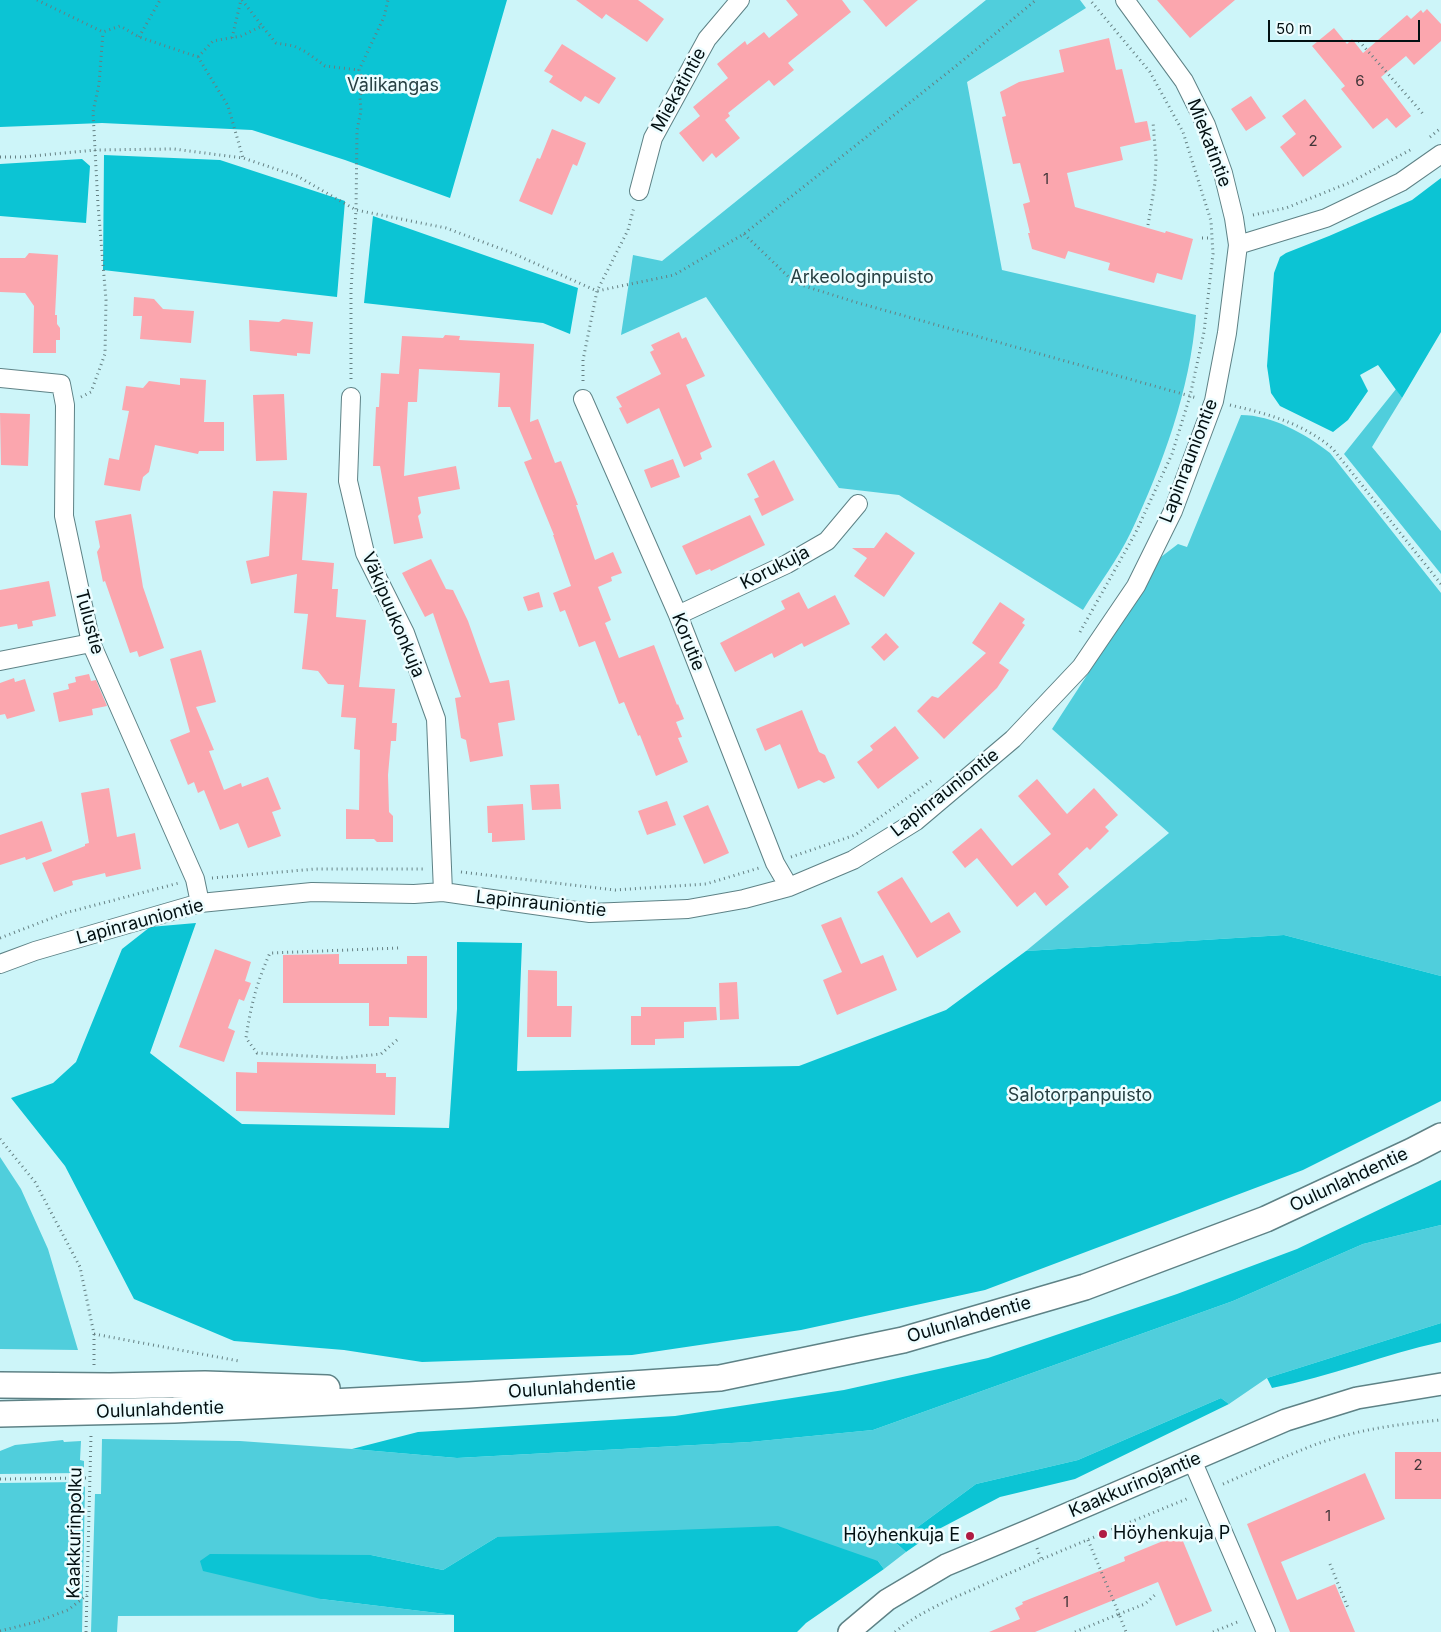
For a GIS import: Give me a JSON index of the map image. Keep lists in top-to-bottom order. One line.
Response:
{"streets":{"main road":["Oulunlahdentie"],"street":["Miekatintie","Lapinrauniontie","Korukuja","Väkipuukonkuja","Tulustie","Korutie","Kaakkurinojantie"],"path":["Kaakkurinpolku"]},"crossings":[["Miekatintie","Lapinrauniontie"],["Lapinrauniontie","Väkipuukonkuja"],["Lapinrauniontie","Tulustie"],["Lapinrauniontie","Korutie"],["Korukuja","Korutie"]],"parks":["Välikangas","Arkeologinpuisto","Salotorpanpuisto"],"places":["Höyhenkuja P","Höyhenkuja E"],"house_numbers":["6","2","1","2","1","1"],"scale_bar":"50 m"}
